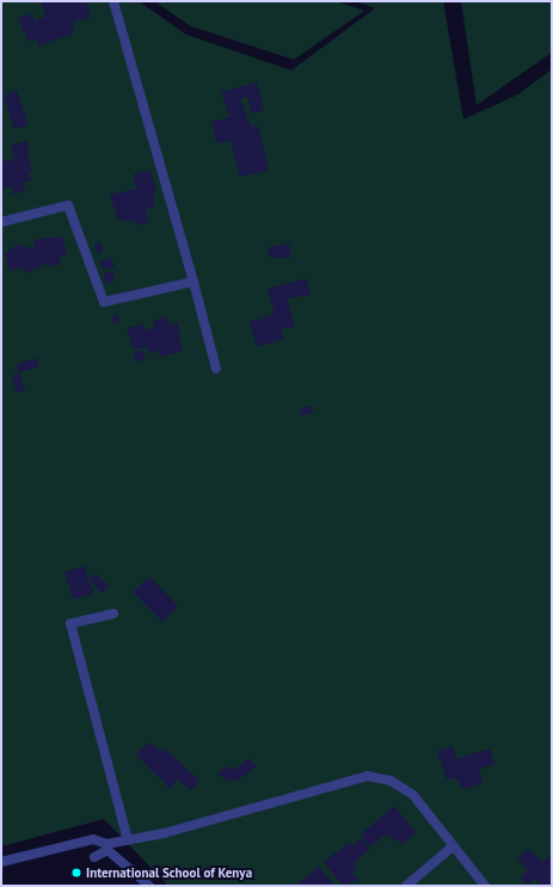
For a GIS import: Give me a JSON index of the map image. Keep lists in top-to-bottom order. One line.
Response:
{"places":["International School of Kenya"]}
